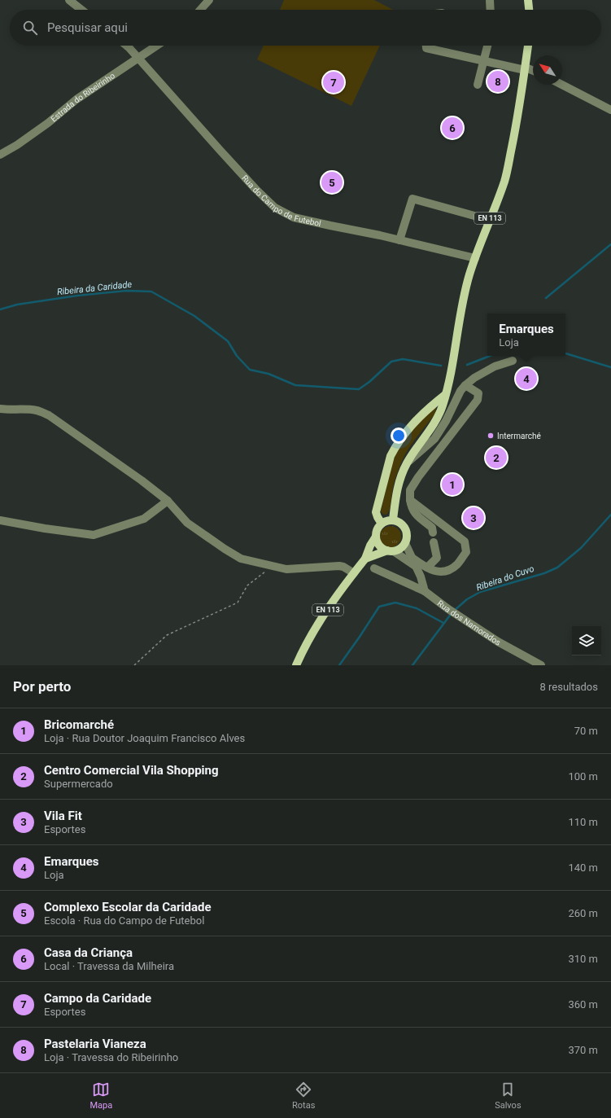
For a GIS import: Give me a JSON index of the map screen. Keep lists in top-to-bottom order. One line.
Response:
{"streets":{"main road":["EN 113"],"street":["Estrada do Ribeirinho","Rua do Campo de Futebol","Rua dos Namorados"]},"crossings":[["Estrada do Ribeirinho","Rua do Campo de Futebol"],["Rua do Campo de Futebol","EN 113"]],"water":["Ribeira da Caridade","Ribeira do Cuvo"],"places":["Intermarché"],"north":"top left","page":{"search":"Pesquisar aqui","pins":["8","7","6","5","4","2","1","3"],"popup":["Emarques","Loja"],"heading":["Por perto","8 resultados"],"list":[{"mark":"1","name":"Bricomarché","note":"Loja · Rua Doutor Joaquim Francisco Alves","value":"70 m"},{"mark":"2","name":"Centro Comercial Vila Shopping","note":"Supermercado","value":"100 m"},{"mark":"3","name":"Vila Fit","note":"Esportes","value":"110 m"},{"mark":"4","name":"Emarques","note":"Loja","value":"140 m"},{"mark":"5","name":"Complexo Escolar da Caridade","note":"Escola · Rua do Campo de Futebol","value":"260 m"},{"mark":"6","name":"Casa da Criança","note":"Local · Travessa da Milheira","value":"310 m"},{"mark":"7","name":"Campo da Caridade","note":"Esportes","value":"360 m"},{"mark":"8","name":"Pastelaria Vianeza","note":"Loja · Travessa do Ribeirinho","value":"370 m"}],"nav":["Mapa","Rotas","Salvos"]}}
